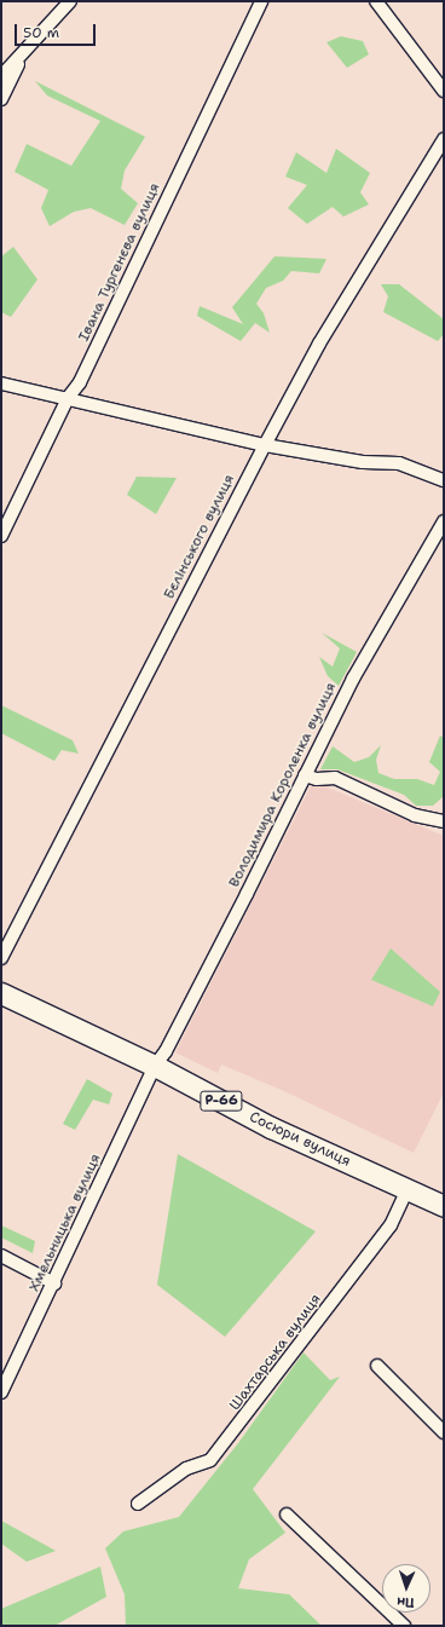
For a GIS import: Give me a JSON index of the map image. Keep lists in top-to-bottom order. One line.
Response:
{"streets":{"main road":["Р-66","Сосюри вулиця"],"street":["Івана Тургенєва вулиця","Бєлінського вулиця","Володимира Короленка вулиця","Хмельницька вулиця","Шахтарська вулиця"]},"crossings":[["Володимира Короленка вулиця","Сосюри вулиця"],["Володимира Короленка вулиця","Хмельницька вулиця"],["Сосюри вулиця","Хмельницька вулиця"],["Сосюри вулиця","Шахтарська вулиця"]],"scale_bar":"50 m","north":"bottom"}
